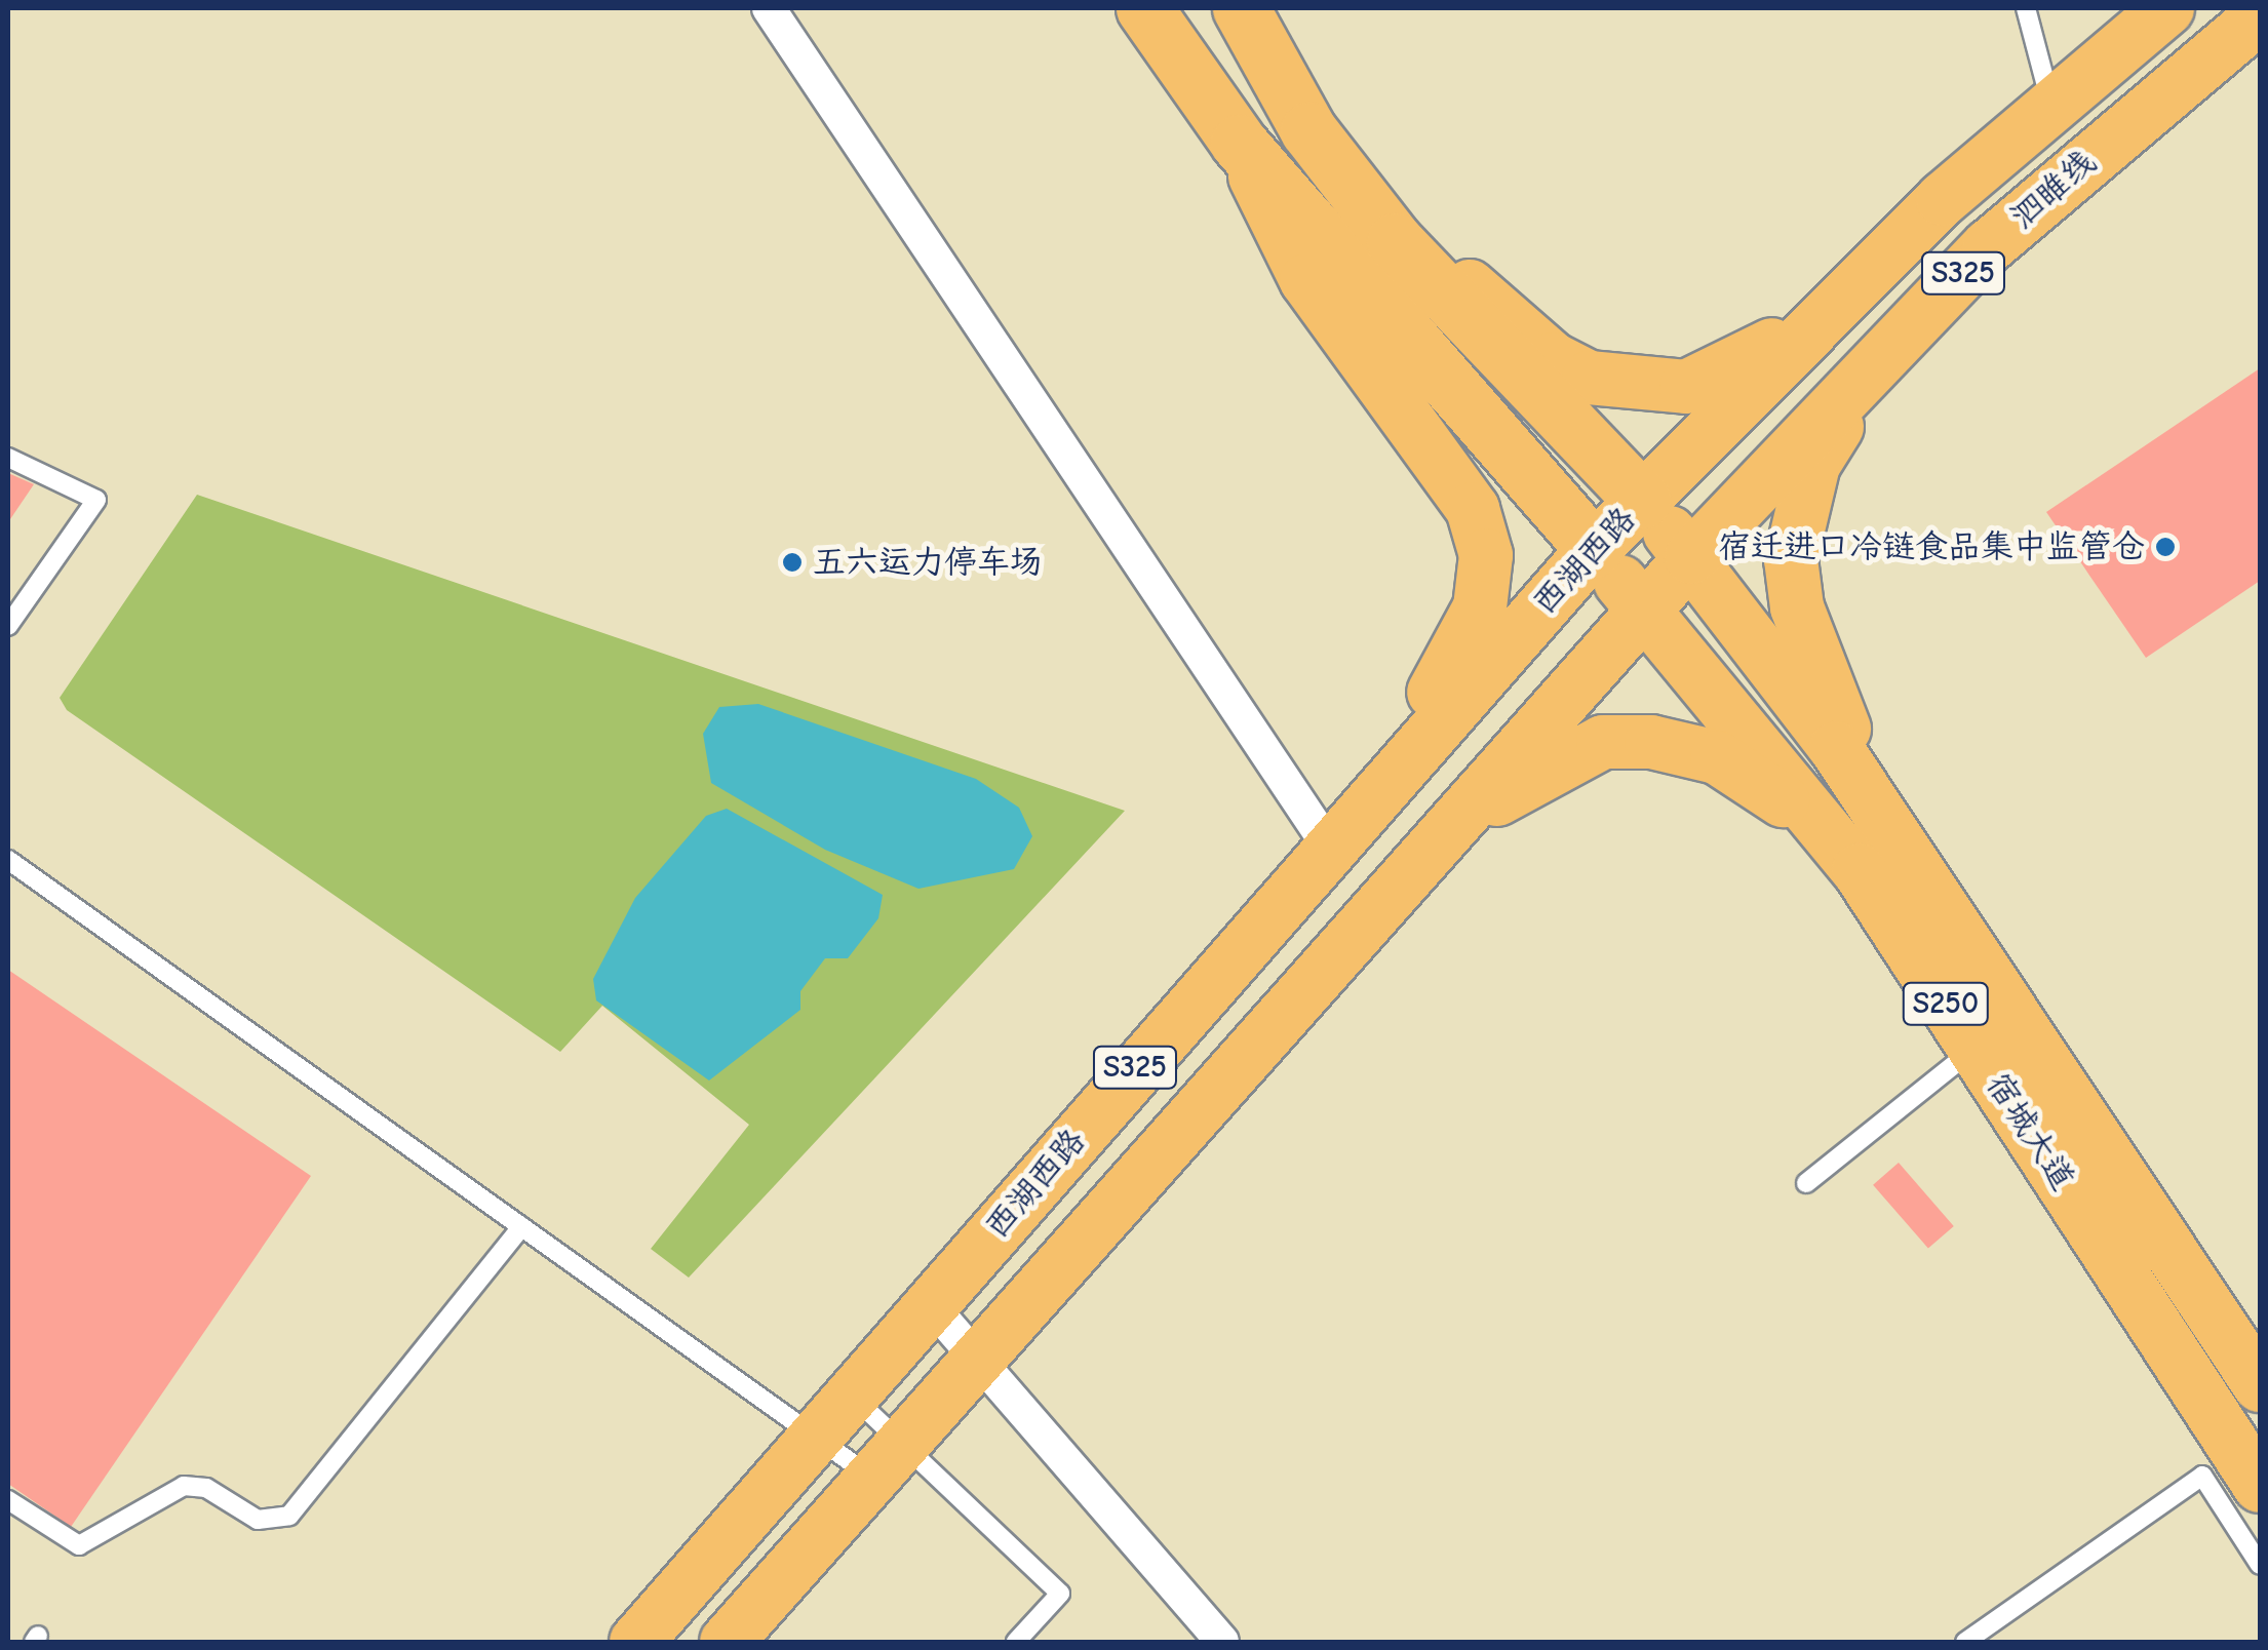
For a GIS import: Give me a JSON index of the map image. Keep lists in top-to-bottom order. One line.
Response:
{"streets":{"main road":["泗睢线","S325","西湖西路","S250","宿城大道"]},"crossings":[["泗睢线","S325"],["泗睢线","西湖西路"],["泗睢线","宿城大道"],["S325","宿城大道"],["西湖西路","宿城大道"]],"places":["宿迁进口冷链食品集中监管仓","五六运力停车场"]}
